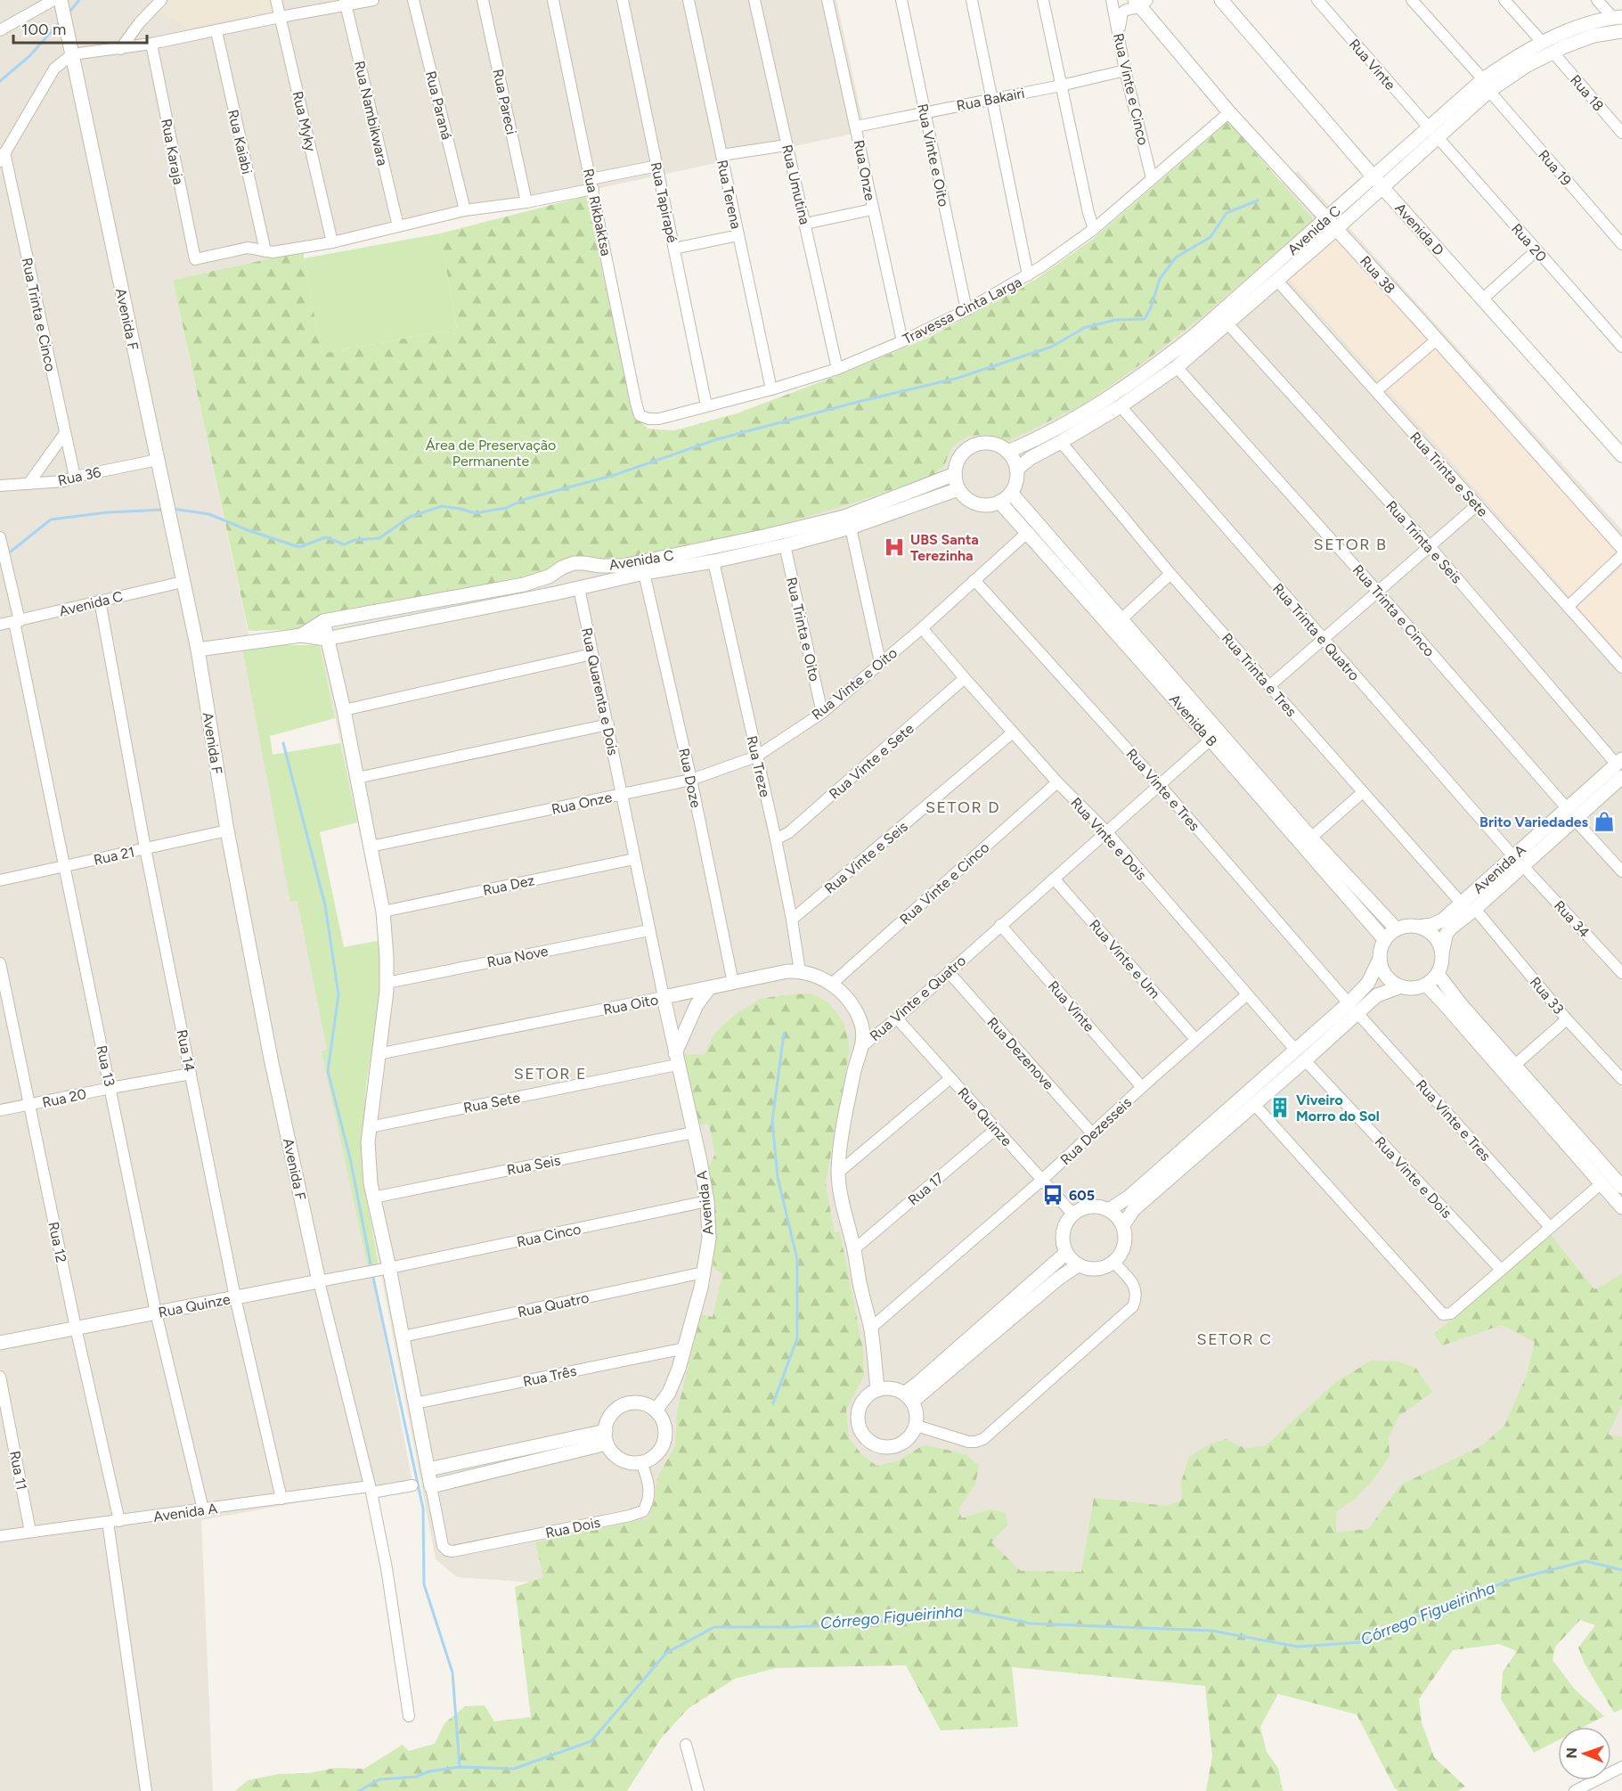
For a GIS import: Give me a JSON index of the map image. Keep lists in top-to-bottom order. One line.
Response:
{"streets":{"street":["Rua Vinte","Rua Vinte e Cinco","Rua 18","Rua Bakairi","Rua Pareci","Rua Paraná","Rua Nambikwara","Rua Myky","Rua Kaiabi","Rua Karaja","Rua Vinte e Oito","Rua 19","Rua Onze","Rua Umutina","Rua Terena","Rua Tapirapé","Rua Rikbaktsa","Avenida D","Avenida C","Rua 20","Rua 38","Travessa Cinta Larga","Rua Trinta e Cinco","Avenida F","Rua Trinta e Sete","Rua 36","Rua Trinta e Seis","Rua Trinta e Oito","Rua Trinta e Quatro","Rua Trinta e Tres","Rua Quarenta e Dois","Avenida B","Rua Vinte e Sete","Rua Treze","Rua Doze","Rua Vinte e Tres","Rua Vinte e Dois","Rua 21","Rua Vinte e Seis","Avenida A","Rua Dez","Rua 34","Rua Nove","Rua Vinte e Um","Rua 33","Rua Vinte e Quatro","Rua Oito","Rua 14","Rua Dezenove","Rua 13","Rua Sete","Rua Quinze","Rua Dezesseis","Rua Seis","Rua 17","Rua Cinco","Rua 12","Rua Quatro","Rua Três","Rua 11","Rua Dois"]},"crossings":[["Rua Vinte","Avenida C"],["Rua Vinte","Rua 20"],["Rua Vinte","Rua Vinte e Quatro"],["Rua Vinte","Rua Dezesseis"],["Rua Vinte e Cinco","Rua Bakairi"],["Rua Vinte e Cinco","Travessa Cinta Larga"],["Rua Vinte e Cinco","Rua Vinte e Dois"],["Rua Vinte e Cinco","Rua Oito"],["Rua 18","Avenida C"],["Rua Bakairi","Rua Vinte e Oito"],["Rua Bakairi","Rua Onze"],["Rua Kaiabi","Rua Karaja"],["Rua Vinte e Oito","Rua Onze"],["Rua Vinte e Oito","Travessa Cinta Larga"],["Rua Vinte e Oito","Rua Trinta e Oito"],["Rua Vinte e Oito","Rua Quarenta e Dois"],["Rua Vinte e Oito","Avenida B"],["Rua Vinte e Oito","Rua Treze"],["Rua Vinte e Oito","Rua Doze"],["Rua Vinte e Oito","Rua Vinte e Tres"],["Rua Vinte e Oito","Rua Vinte e Dois"],["Rua 19","Avenida C"],["Rua Onze","Travessa Cinta Larga"],["Rua Onze","Rua Quarenta e Dois"],["Rua Onze","Avenida A"],["Rua Onze","Rua Dez"],["Rua Onze","Rua Nove"],["Rua Onze","Rua Oito"],["Rua Umutina","Travessa Cinta Larga"],["Rua Terena","Travessa Cinta Larga"],["Rua Tapirapé","Travessa Cinta Larga"],["Rua Rikbaktsa","Travessa Cinta Larga"],["Avenida D","Avenida C"],["Avenida C","Rua 20"],["Avenida C","Rua 38"],["Avenida C","Rua Trinta e Cinco"],["Avenida C","Avenida F"],["Avenida C","Rua Trinta e Sete"],["Avenida C","Rua Trinta e Seis"],["Avenida C","Rua Trinta e Oito"],["Avenida C","Rua Trinta e Quatro"],["Avenida C","Rua Trinta e Tres"],["Avenida C","Rua Quarenta e Dois"],["Avenida C","Avenida B"],["Avenida C","Rua Treze"],["Avenida C","Rua Doze"],["Avenida C","Rua 14"],["Avenida C","Rua 13"],["Rua 20","Rua 14"],["Rua 20","Rua 13"],["Rua 20","Rua 12"],["Rua 38","Travessa Cinta Larga"],["Rua Trinta e Cinco","Rua 36"],["Rua Trinta e Cinco","Avenida A"],["Avenida F","Rua 36"],["Avenida F","Rua 21"],["Avenida F","Avenida A"],["Avenida F","Rua Quinze"],["Rua Trinta e Seis","Avenida A"],["Rua Trinta e Quatro","Avenida A"],["Rua Trinta e Quatro","Rua 34"],["Rua Trinta e Tres","Avenida A"],["Avenida B","Avenida A"],["Avenida B","Rua Vinte e Quatro"],["Rua Vinte e Sete","Rua Treze"],["Rua Vinte e Sete","Rua Vinte e Dois"],["Rua Treze","Rua Vinte e Seis"],["Rua Treze","Rua Oito"],["Rua Doze","Rua Oito"],["Rua Vinte e Tres","Rua Vinte e Quatro"],["Rua Vinte e Dois","Rua Vinte e Seis"],["Rua Vinte e Dois","Rua Vinte e Quatro"],["Rua Vinte e Dois","Rua Dezesseis"],["Rua 21","Rua 14"],["Rua 21","Rua 13"],["Avenida A","Rua 34"],["Avenida A","Rua 33"],["Avenida A","Rua Oito"],["Avenida A","Rua 14"],["Avenida A","Rua 13"],["Avenida A","Rua Sete"],["Avenida A","Rua Seis"],["Avenida A","Rua Cinco"],["Avenida A","Rua 12"],["Avenida A","Rua Quatro"],["Avenida A","Rua Três"],["Avenida A","Rua 11"],["Avenida A","Rua Dois"],["Rua Vinte e Um","Rua Vinte e Quatro"],["Rua Vinte e Um","Rua Dezesseis"],["Rua Vinte e Quatro","Rua Oito"],["Rua Vinte e Quatro","Rua Dezenove"],["Rua Vinte e Quatro","Rua Quinze"],["Rua Vinte e Quatro","Rua Dezesseis"],["Rua Vinte e Quatro","Rua 17"],["Rua 14","Rua Quinze"],["Rua Dezenove","Rua Dezesseis"],["Rua 13","Rua Quinze"],["Rua Quinze","Rua Dezesseis"],["Rua Quinze","Rua 17"],["Rua Quinze","Rua Cinco"],["Rua Quinze","Rua 12"]],"districts":["SETOR B","SETOR D","SETOR E","SETOR C"],"water":["Córrego Figueirinha"],"parks":["Área de Preservação Permanente"],"places":{"hospital":["UBS Santa Terezinha"],"shop":["Brito Variedades"],"building":["Viveiro Morro do Sol"],"bus stop":["605"]},"scale_bar":"100 m","north":"left"}
